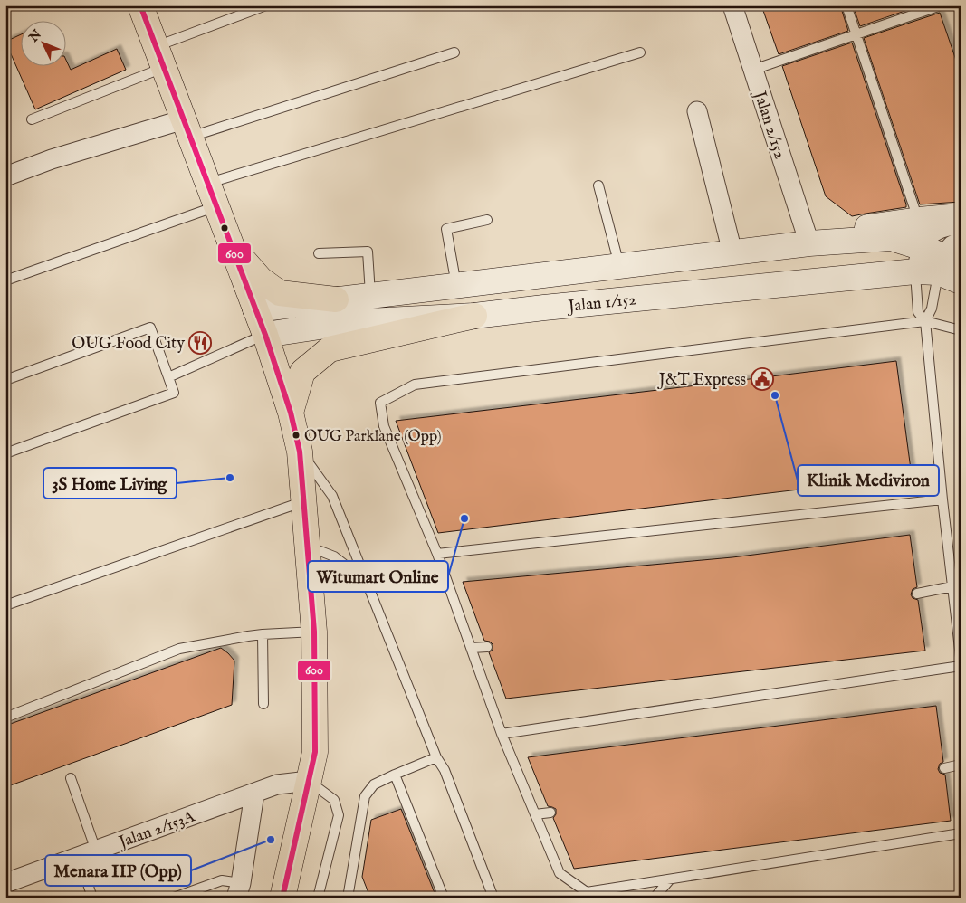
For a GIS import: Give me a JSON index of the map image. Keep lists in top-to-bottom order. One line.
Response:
{"streets":{"street":["Jalan 2/152","Jalan 1/152","Jalan 2/153A"]},"places":{"restaurant":["OUG Food City"],"public building":["J&T Express"],"other":["Klinik Mediviron","OUG Parklane (Opp)","3S Home Living","Witumart Online","Menara IIP (Opp)"]},"lines":["transit line 600"],"north":"top left"}
